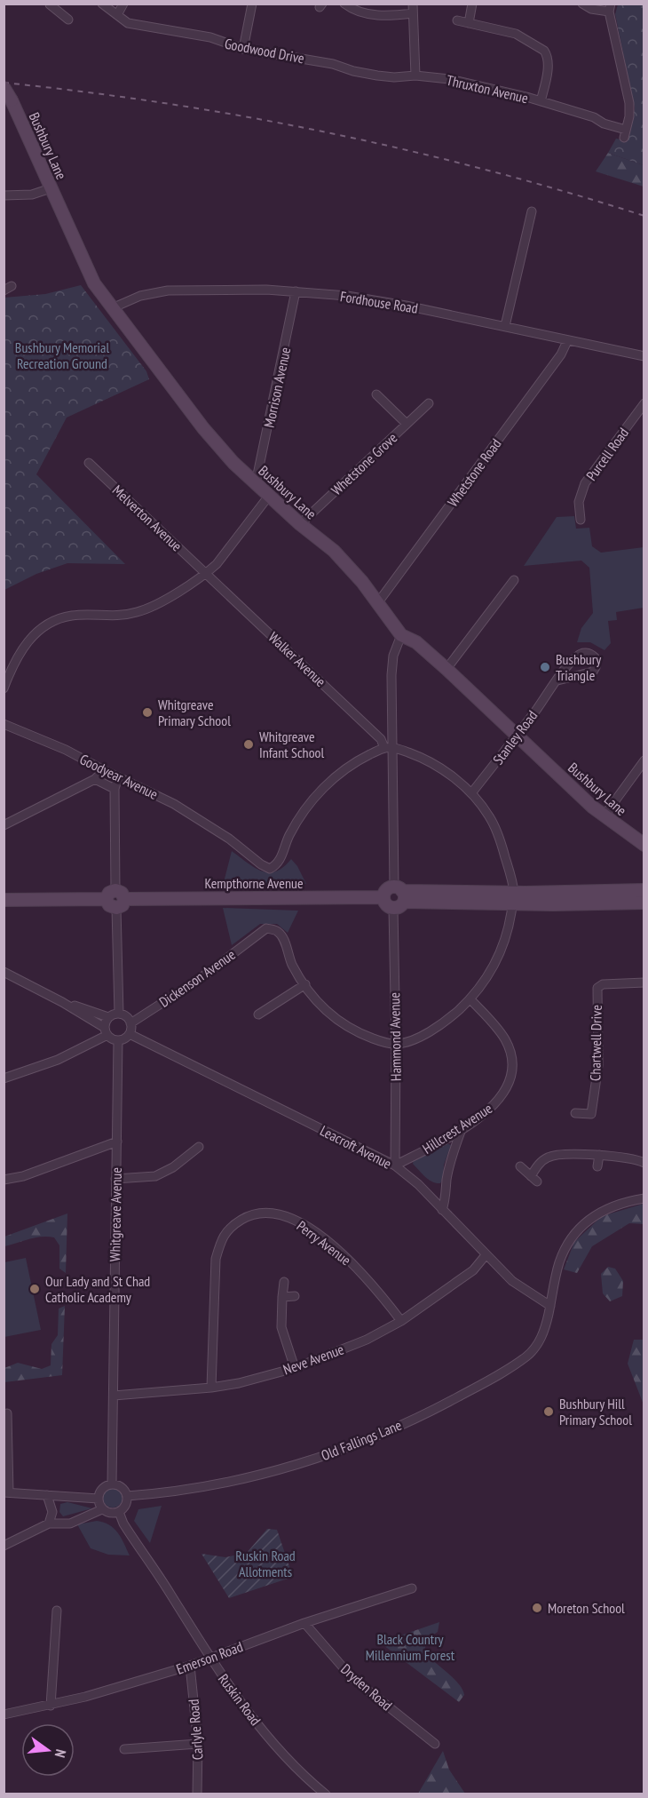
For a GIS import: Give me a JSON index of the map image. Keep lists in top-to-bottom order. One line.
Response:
{"streets":{"street":["Goodwood Drive","Thruxton Avenue","Bushbury Lane","Fordhouse Road","Morrison Avenue","Purcell Road","Whetstone Grove","Whetstone Road","Melverton Avenue","Walker Avenue","Stanley Road","Goodyear Avenue","Kempthorne Avenue","Dickenson Avenue","Hammond Avenue","Chartwell Drive","Hillcrest Avenue","Leacroft Avenue","Whitgreave Avenue","Perry Avenue","Neve Avenue","Old Fallings Lane","Emerson Road","Dryden Road","Ruskin Road","Carlyle Road"]},"crossings":[["Goodwood Drive","Thruxton Avenue"],["Bushbury Lane","Fordhouse Road"],["Bushbury Lane","Morrison Avenue"],["Bushbury Lane","Whetstone Grove"],["Bushbury Lane","Whetstone Road"],["Bushbury Lane","Stanley Road"],["Bushbury Lane","Hammond Avenue"],["Fordhouse Road","Morrison Avenue"],["Fordhouse Road","Whetstone Road"],["Melverton Avenue","Walker Avenue"],["Walker Avenue","Goodyear Avenue"],["Walker Avenue","Hammond Avenue"],["Goodyear Avenue","Hammond Avenue"],["Kempthorne Avenue","Hammond Avenue"],["Dickenson Avenue","Leacroft Avenue"],["Dickenson Avenue","Whitgreave Avenue"],["Hammond Avenue","Hillcrest Avenue"],["Hammond Avenue","Leacroft Avenue"],["Hillcrest Avenue","Leacroft Avenue"],["Leacroft Avenue","Whitgreave Avenue"],["Leacroft Avenue","Neve Avenue"],["Leacroft Avenue","Old Fallings Lane"],["Whitgreave Avenue","Neve Avenue"],["Whitgreave Avenue","Old Fallings Lane"],["Whitgreave Avenue","Ruskin Road"],["Perry Avenue","Neve Avenue"],["Old Fallings Lane","Ruskin Road"],["Emerson Road","Dryden Road"],["Emerson Road","Ruskin Road"],["Emerson Road","Carlyle Road"]],"parks":["Bushbury Memorial Recreation Ground","Ruskin Road Allotments","Black Country Millennium Forest"],"places":["Bushbury Triangle","Whitgreave Primary School","Whitgreave Infant School","Our Lady and St Chad Catholic Academy","Bushbury Hill Primary School","Moreton School"],"north":"right"}
